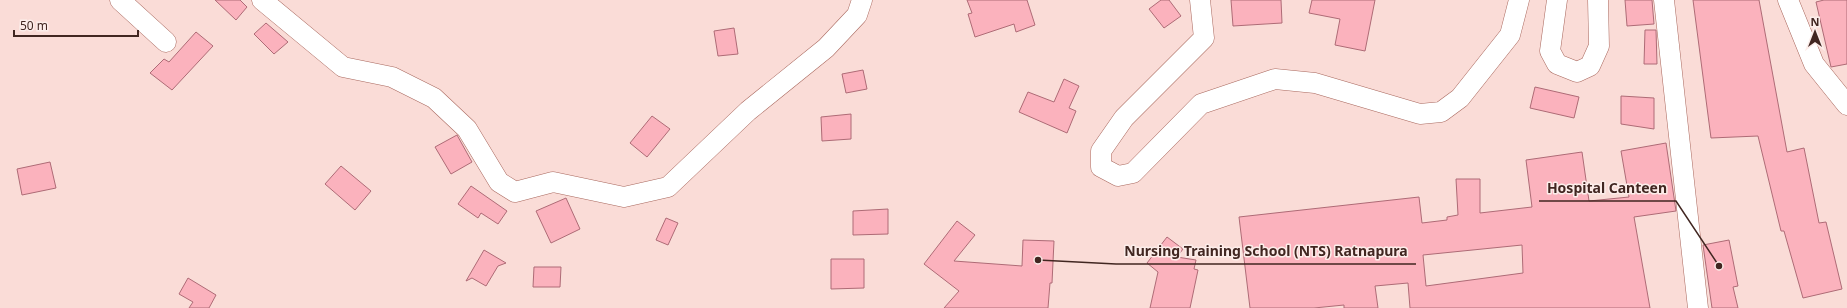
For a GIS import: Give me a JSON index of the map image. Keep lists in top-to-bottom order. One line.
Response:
{"places":["Nursing Training School (NTS) Ratnapura","Hospital Canteen"],"scale_bar":"50 m","north":"top"}
